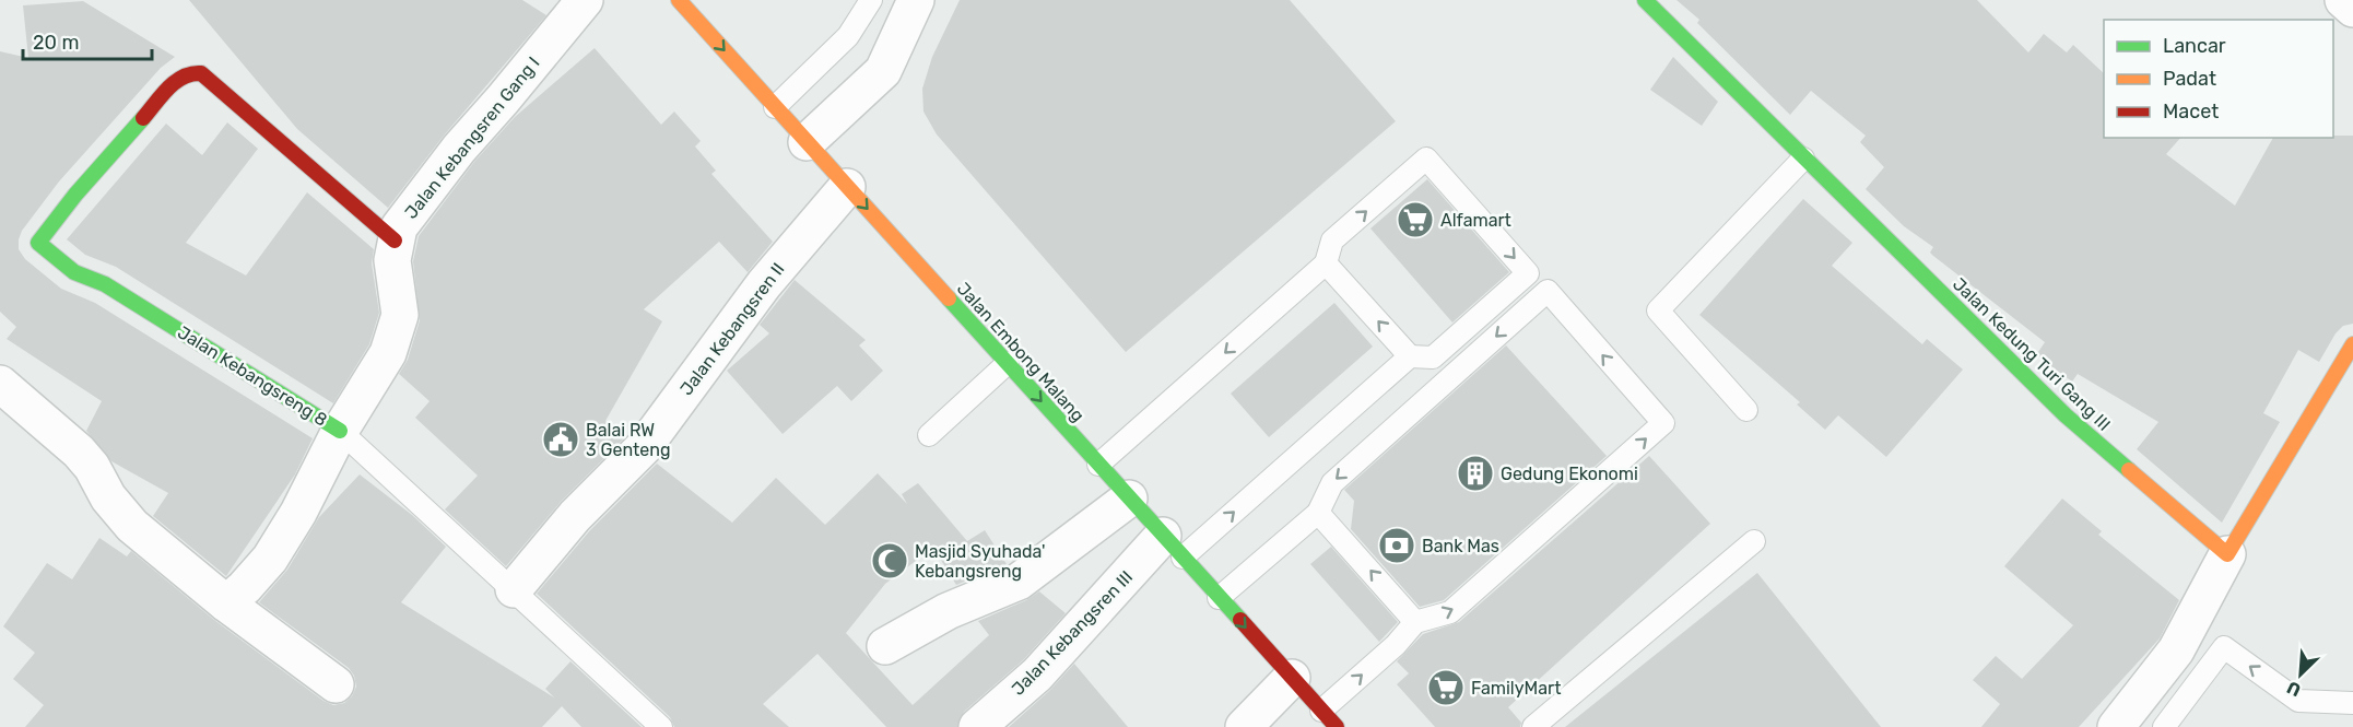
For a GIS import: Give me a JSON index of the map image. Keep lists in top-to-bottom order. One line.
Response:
{"streets":{"street":["Jalan Kebangsren Gang I","Jalan Kebangsren II","Jalan Embong Malang","Jalan Kedung Turi Gang III","Jalan Kebangsreng 8","Jalan Kebangsren III"]},"crossings":[["Jalan Kebangsren Gang I","Jalan Kebangsreng 8"],["Jalan Kebangsren II","Jalan Embong Malang"],["Jalan Embong Malang","Jalan Kebangsren III"]],"one_way":["Jalan Embong Malang"],"places":{"supermarket":["Alfamart","FamilyMart"],"public building":["Balai RW 3 Genteng"],"building":["Gedung Ekonomi"],"bank":["Bank Mas"],"mosque":["Masjid Syuhada' Kebangsreng"]},"legend":["Lancar","Padat","Macet"],"scale_bar":"20 m","north":"bottom left"}
